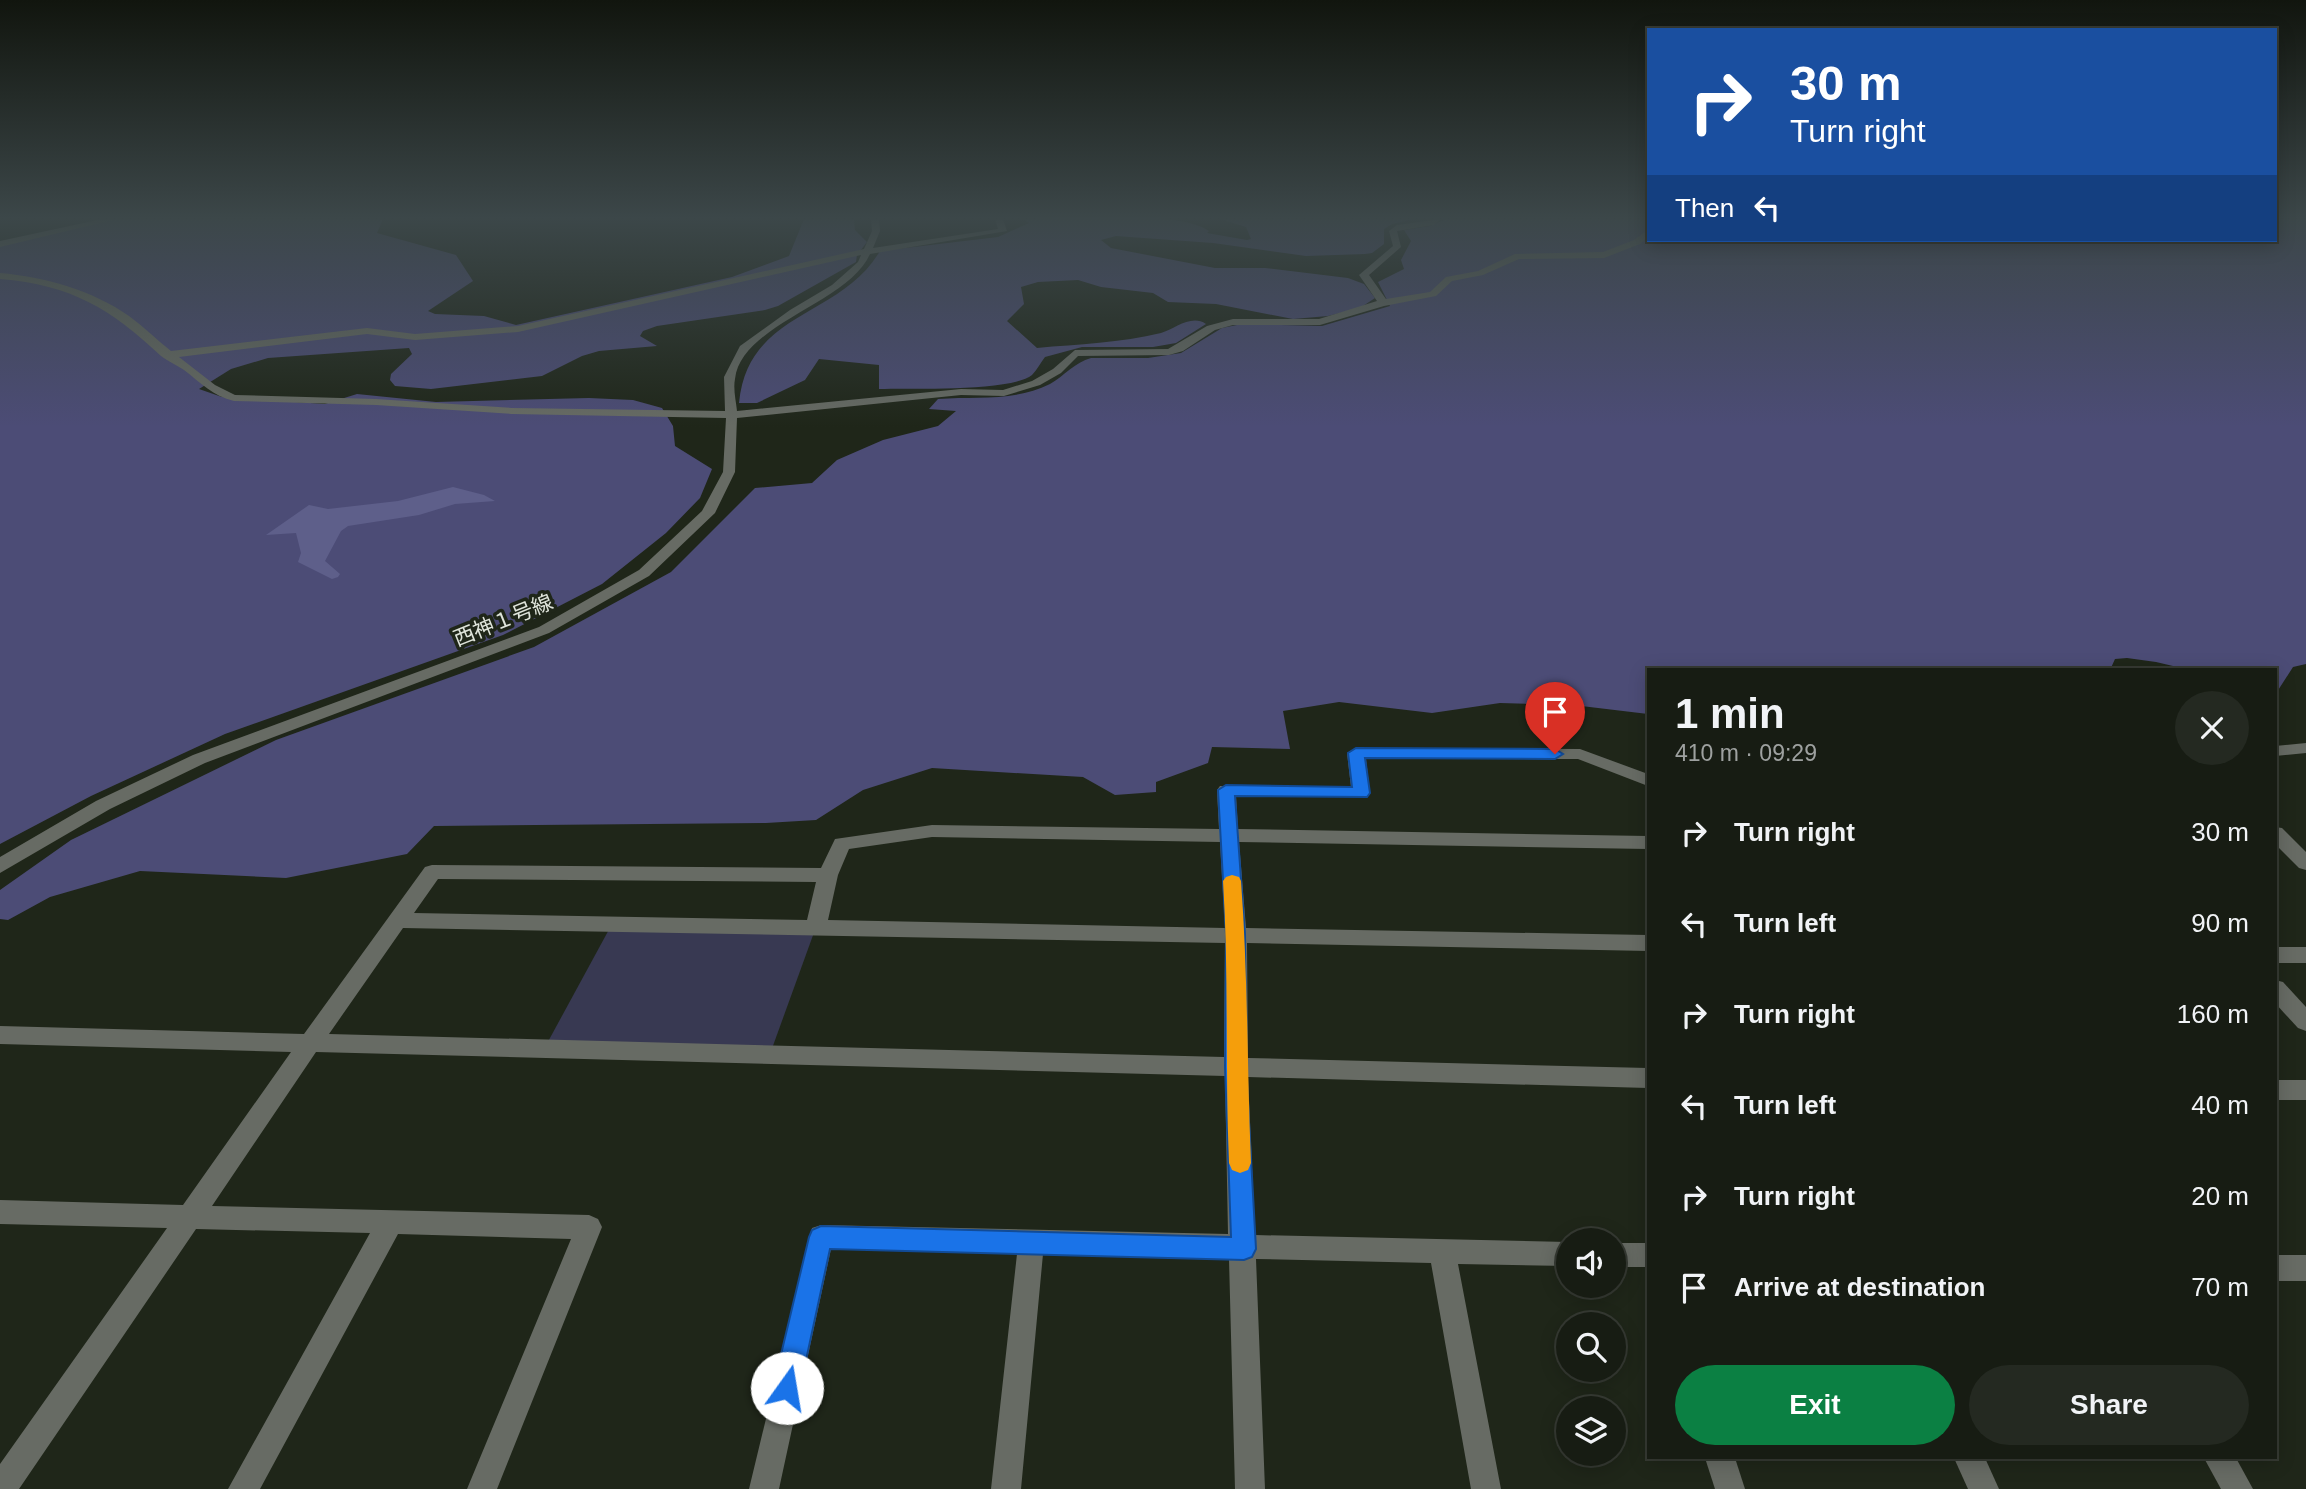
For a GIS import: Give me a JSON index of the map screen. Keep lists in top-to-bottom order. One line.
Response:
{"streets":{"street":["西神１号線"]},"page":{"turn":["30 m","Turn right"],"then":"Then","heading":["1 min","410 m · 09:29"],"list":[{"name":"Turn right","value":"30 m"},{"name":"Turn left","value":"90 m"},{"name":"Turn right","value":"160 m"},{"name":"Turn left","value":"40 m"},{"name":"Turn right","value":"20 m"},{"name":"Arrive at destination","value":"70 m"}],"buttons":["Exit","Share"]}}
